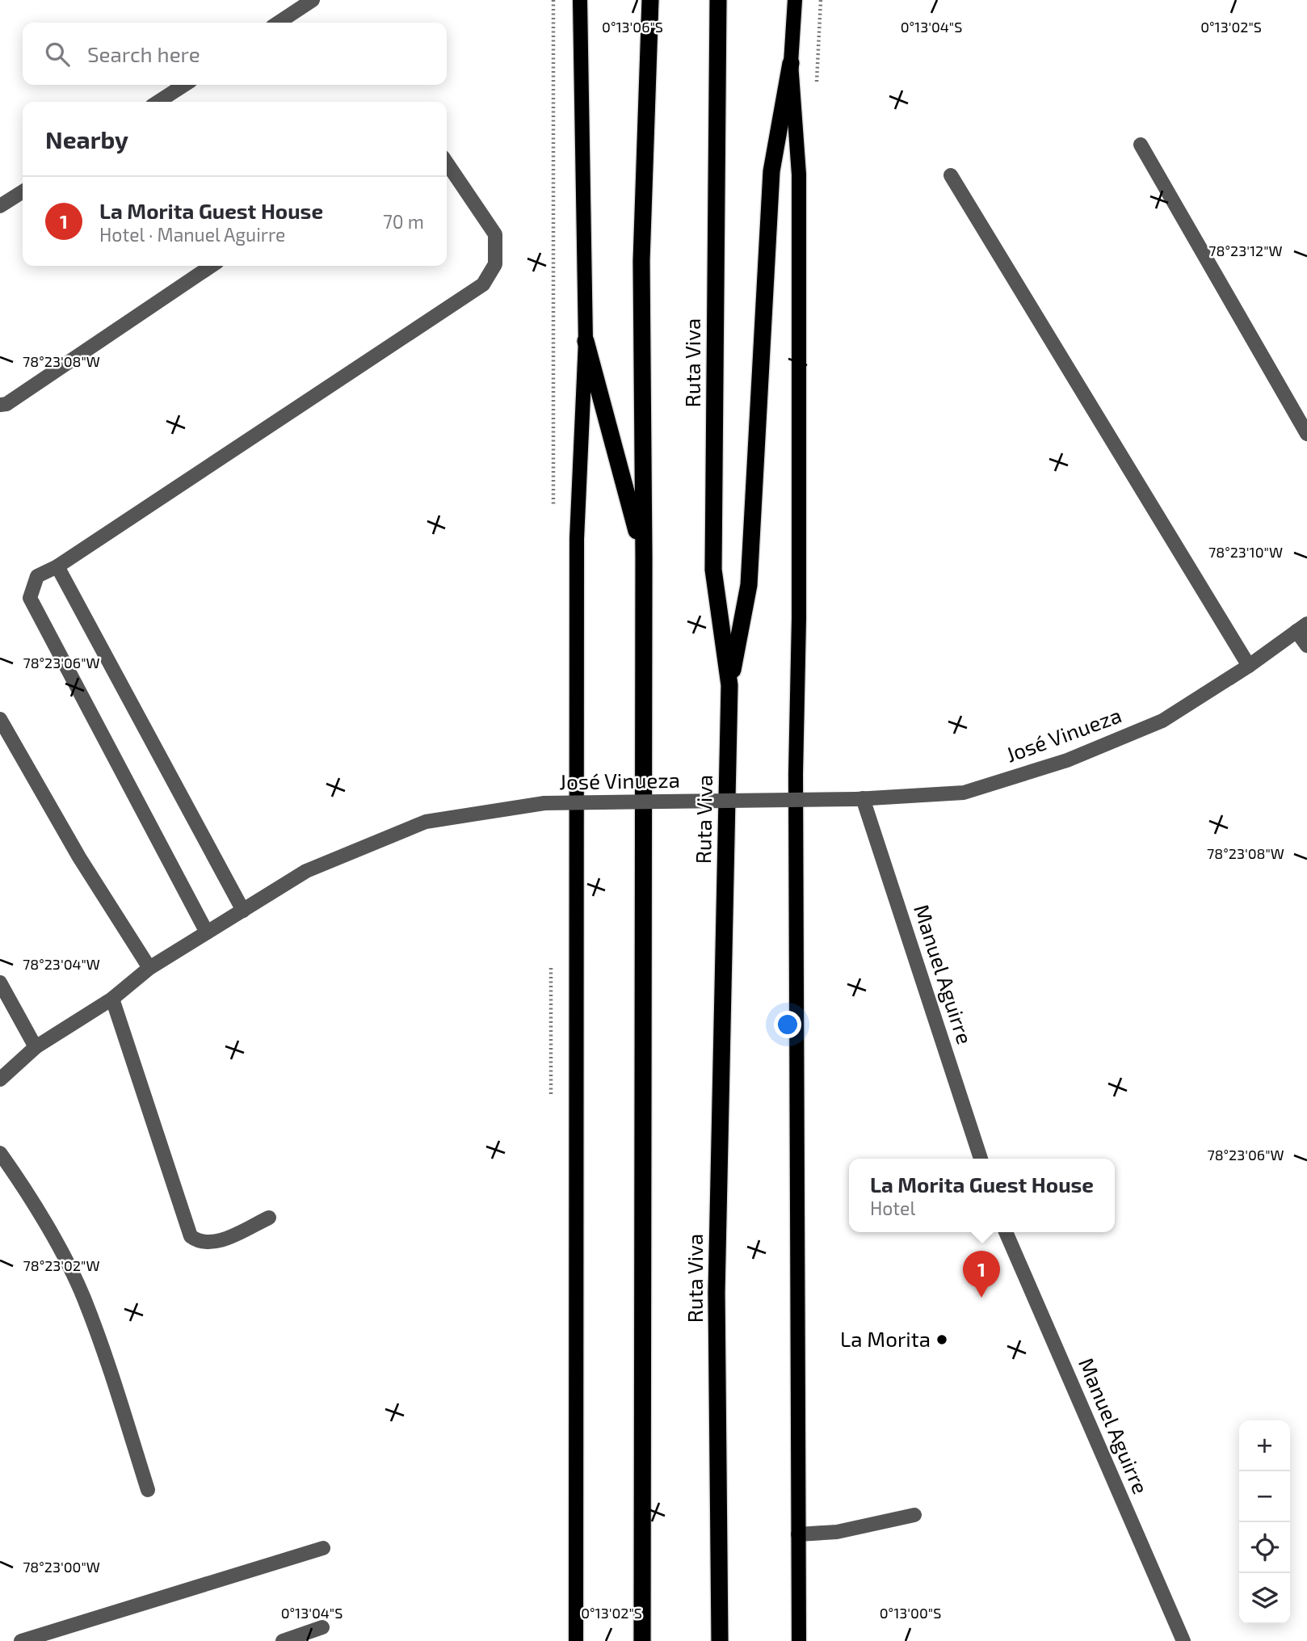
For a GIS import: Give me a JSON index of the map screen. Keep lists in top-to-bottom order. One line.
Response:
{"streets":{"highway":["Ruta Viva"],"street":["José Vinueza","Manuel Aguirre"]},"crossings":[["José Vinueza","Manuel Aguirre"]],"places":["La Morita"],"page":{"search":"Search here","heading":"Nearby","list":[{"mark":"1","name":"La Morita Guest House","note":"Hotel · Manuel Aguirre","value":"70 m"}],"popup":["La Morita Guest House","Hotel"],"pins":"1","map_buttons":["+","−"]},"coordinates":["0°13'06\"S","0°13'04\"S","0°13'02\"S","78°23'12\"W","78°23'08\"W","78°23'10\"W","78°23'06\"W","78°23'04\"W","78°23'02\"W","78°23'00\"W","0°13'00\"S"]}
